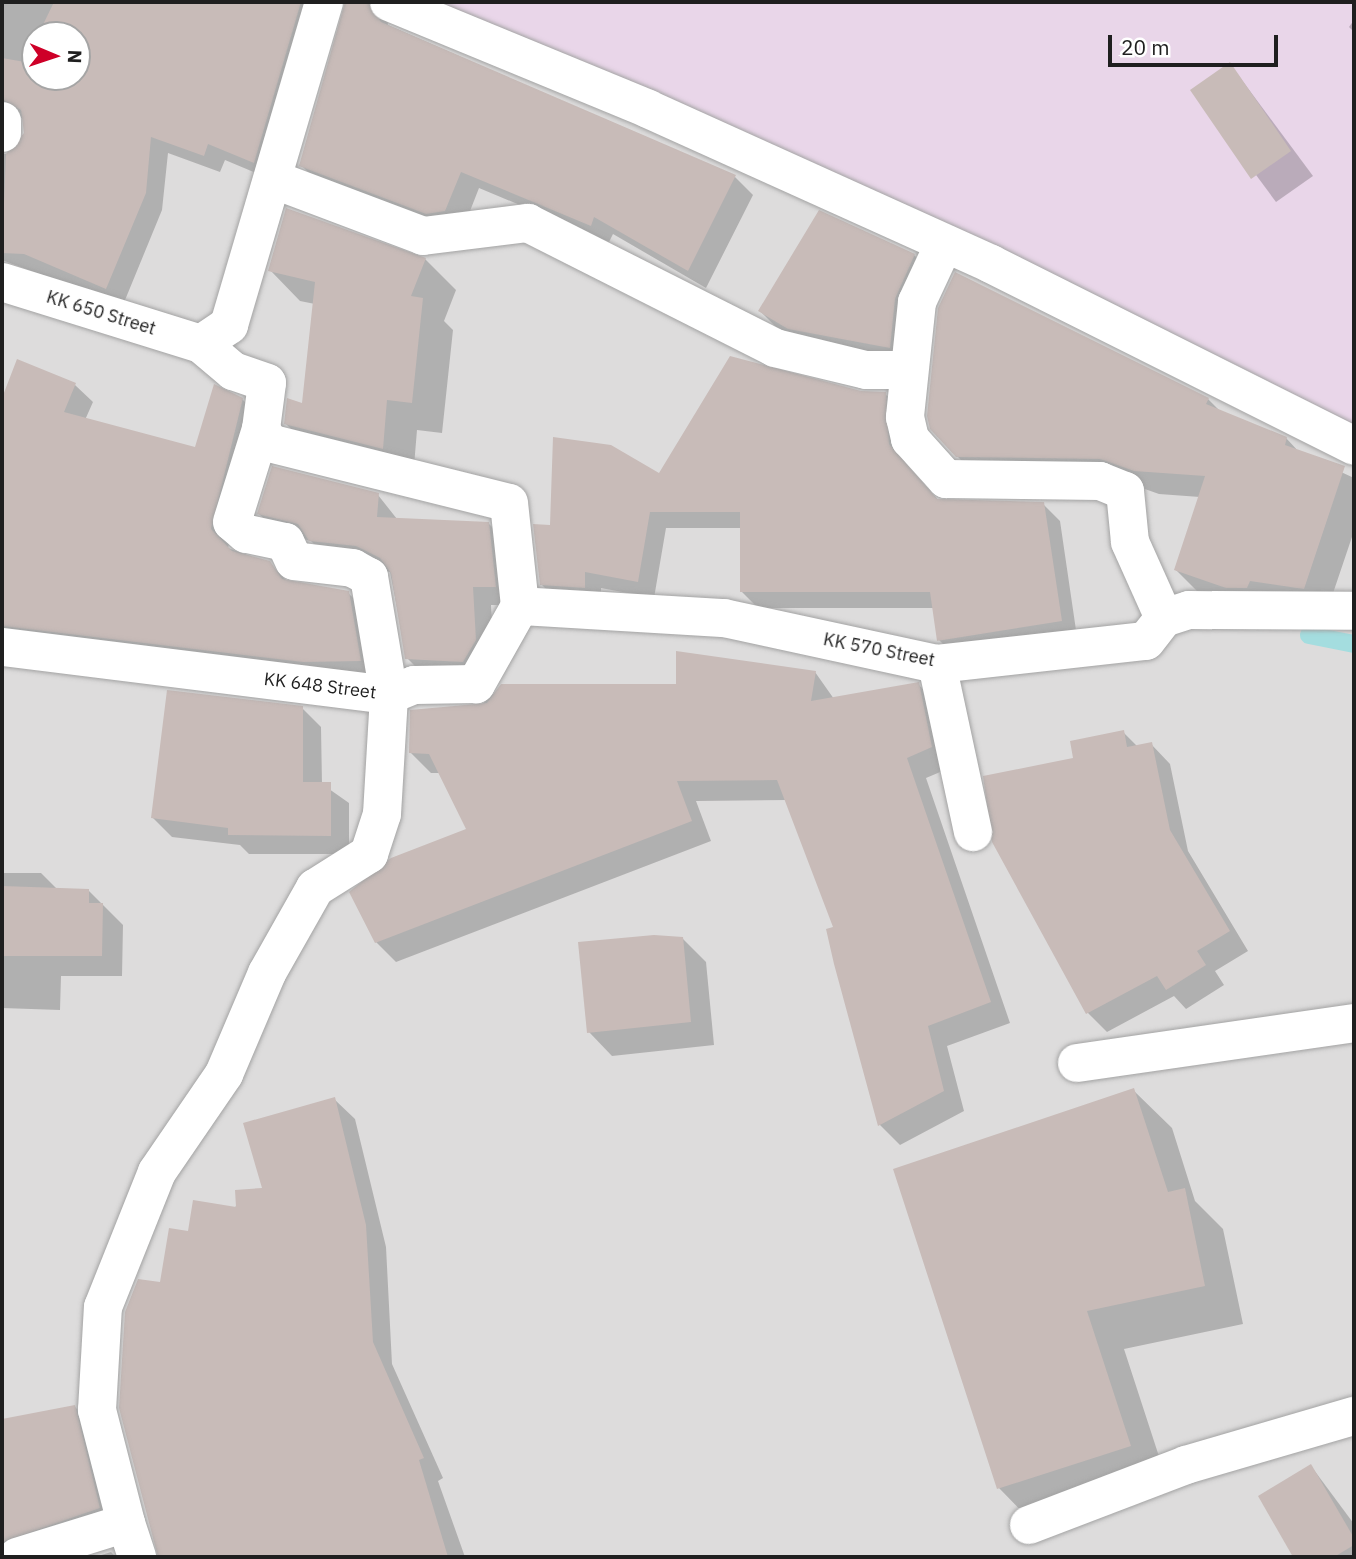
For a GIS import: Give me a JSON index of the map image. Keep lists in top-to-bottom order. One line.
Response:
{"streets":{"street":["KK 650 Street","KK 570 Street","KK 648 Street"]},"crossings":[["KK 570 Street","KK 648 Street"]],"scale_bar":"20 m","north":"right"}
